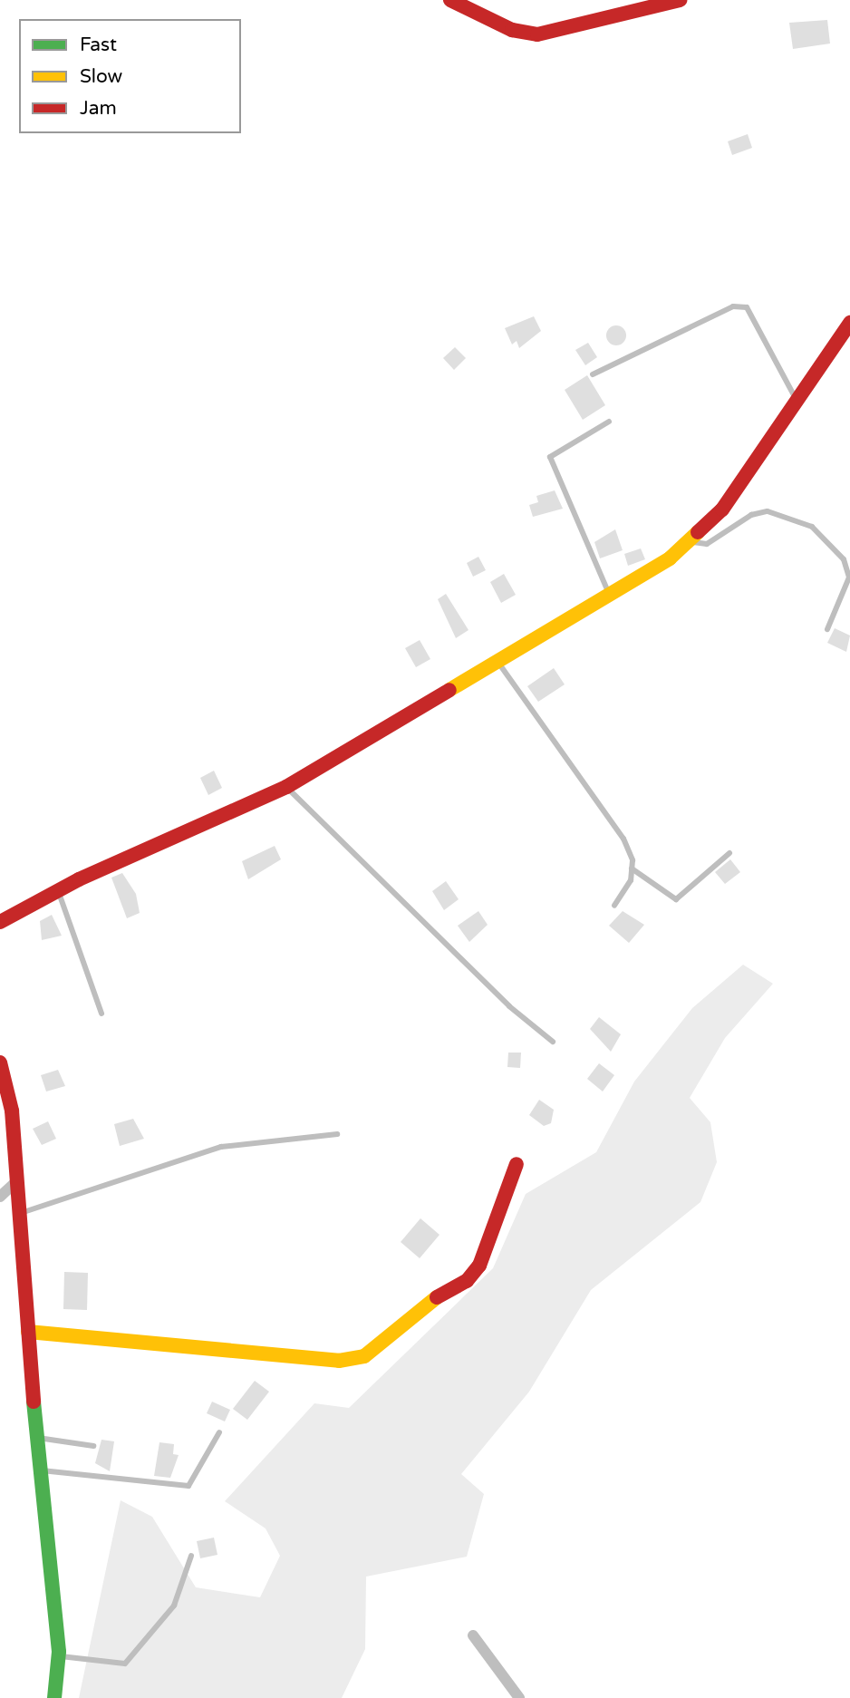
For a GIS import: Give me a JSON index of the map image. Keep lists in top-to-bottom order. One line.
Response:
{"legend":["Fast","Slow","Jam"]}
